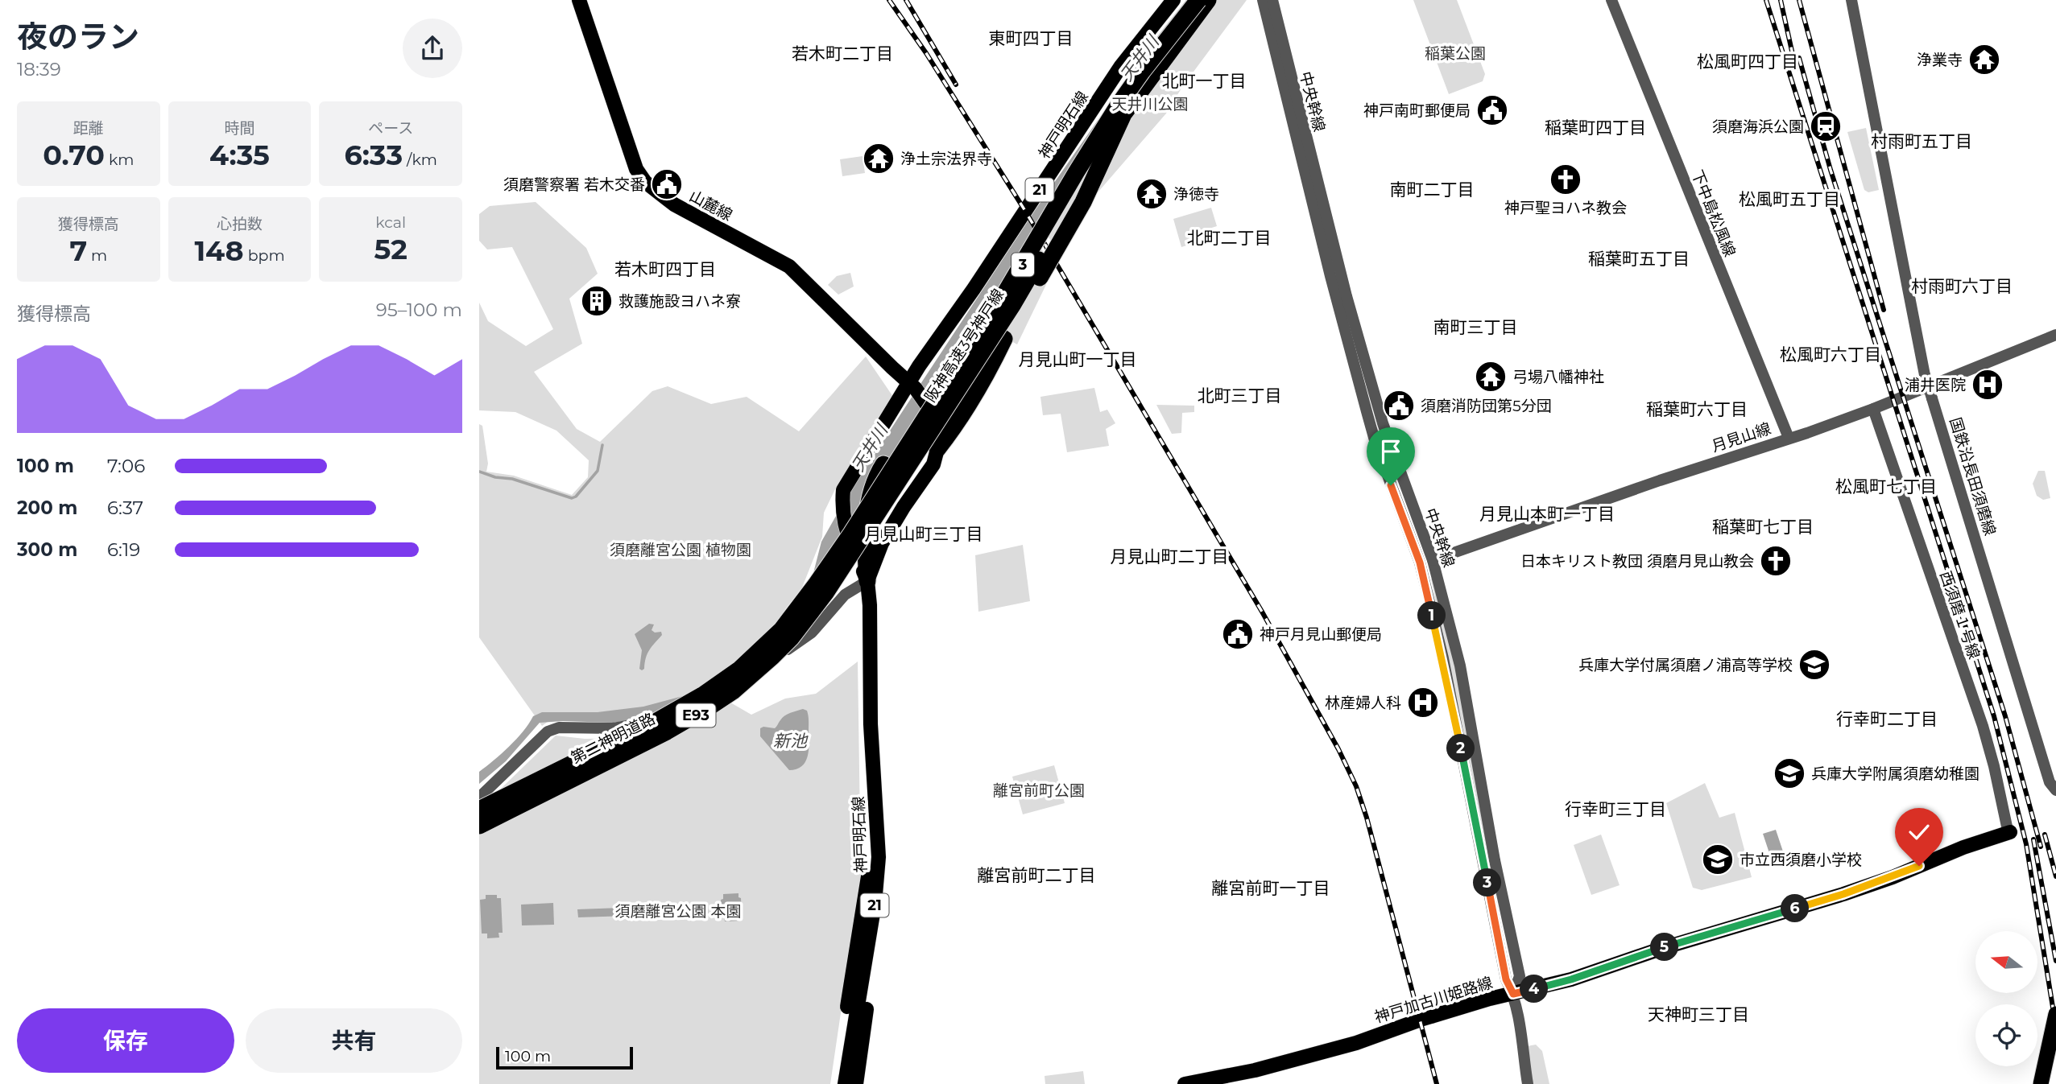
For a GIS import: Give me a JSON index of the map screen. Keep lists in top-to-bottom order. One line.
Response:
{"streets":{"highway":["3","阪神高速3号神戸線","E93","第二神明道路"],"main road":["神戸明石線","21","山麓線","神戸加古川姫路線"],"street":["中央幹線","下中島松風線","月見山線","国鉄沿長田須磨線","西須磨１号線"]},"crossings":[["中央幹線","月見山線"],["中央幹線","神戸加古川姫路線"],["神戸明石線","山麓線"],["神戸明石線","阪神高速3号神戸線"],["神戸明石線","第二神明道路"],["下中島松風線","月見山線"],["阪神高速3号神戸線","第二神明道路"],["月見山線","西須磨１号線"],["西須磨１号線","神戸加古川姫路線"]],"districts":["東町四丁目","若木町二丁目","松風町四丁目","北町一丁目","稲葉町四丁目","村雨町五丁目","南町二丁目","松風町五丁目","北町二丁目","稲葉町五丁目","若木町四丁目","村雨町六丁目","南町三丁目","松風町六丁目","月見山町一丁目","北町三丁目","稲葉町六丁目","松風町七丁目","月見山本町一丁目","稲葉町七丁目","月見山町三丁目","月見山町二丁目","行幸町二丁目","行幸町三丁目","離宮前町二丁目","離宮前町一丁目","天神町三丁目"],"water":["天井川","新池"],"parks":["稲葉公園","天井川公園","須磨離宮公園 植物園","離宮前町公園","須磨離宮公園 本園"],"places":{"temple":["浄業寺","浄土宗法界寺","浄徳寺","弓場八幡神社"],"public building":["神戸南町郵便局","須磨警察署 若木交番","須磨消防団第5分団","神戸月見山郵便局"],"station":["須磨海浜公園"],"church":["神戸聖ヨハネ教会","日本キリスト教団 須磨月見山教会"],"building":["救護施設ヨハネ寮"],"hospital":["浦井医院","林産婦人科"],"school or university":["兵庫大学付属須磨ノ浦高等学校","兵庫大学附属須磨幼稚園","市立西須磨小学校"]},"scale_bar":"100 m","north":"left","page":{"heading":["夜のラン","18:39"],"stats":[["距離","0.70 km"],["時間","4:35"],["ペース","6:33 /km"],["獲得標高","7 m"],["心拍数","148 bpm"],["kcal","52"]],"chart":["獲得標高","95–100 m"],"list":[{"name":"100 m","note":"7:06"},{"name":"200 m","note":"6:37"},{"name":"300 m","note":"6:19"}],"pins":["1","2","3","6","5","4"],"buttons":["保存","共有"],"scale":"100 m"}}
